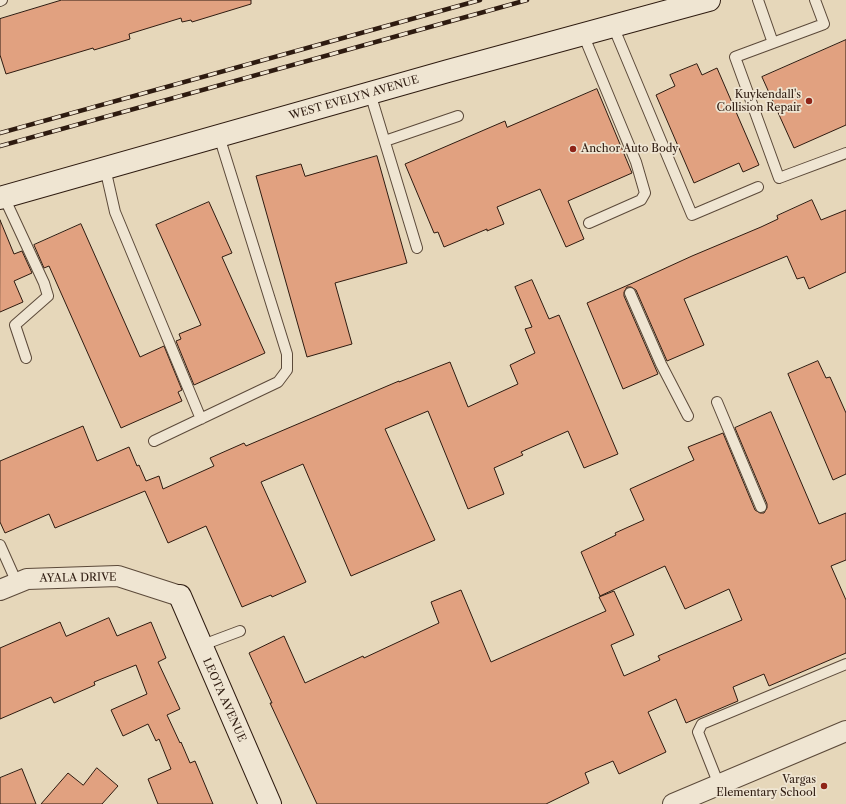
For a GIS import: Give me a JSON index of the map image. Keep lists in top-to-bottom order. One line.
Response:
{"streets":{"main road":["WEST EVELYN AVENUE","LEOTA AVENUE"],"street":["AYALA DRIVE"]},"crossings":[["AYALA DRIVE","LEOTA AVENUE"]],"places":["Kuykendall's Collision Repair","Anchor Auto Body","Vargas Elementary School"]}
